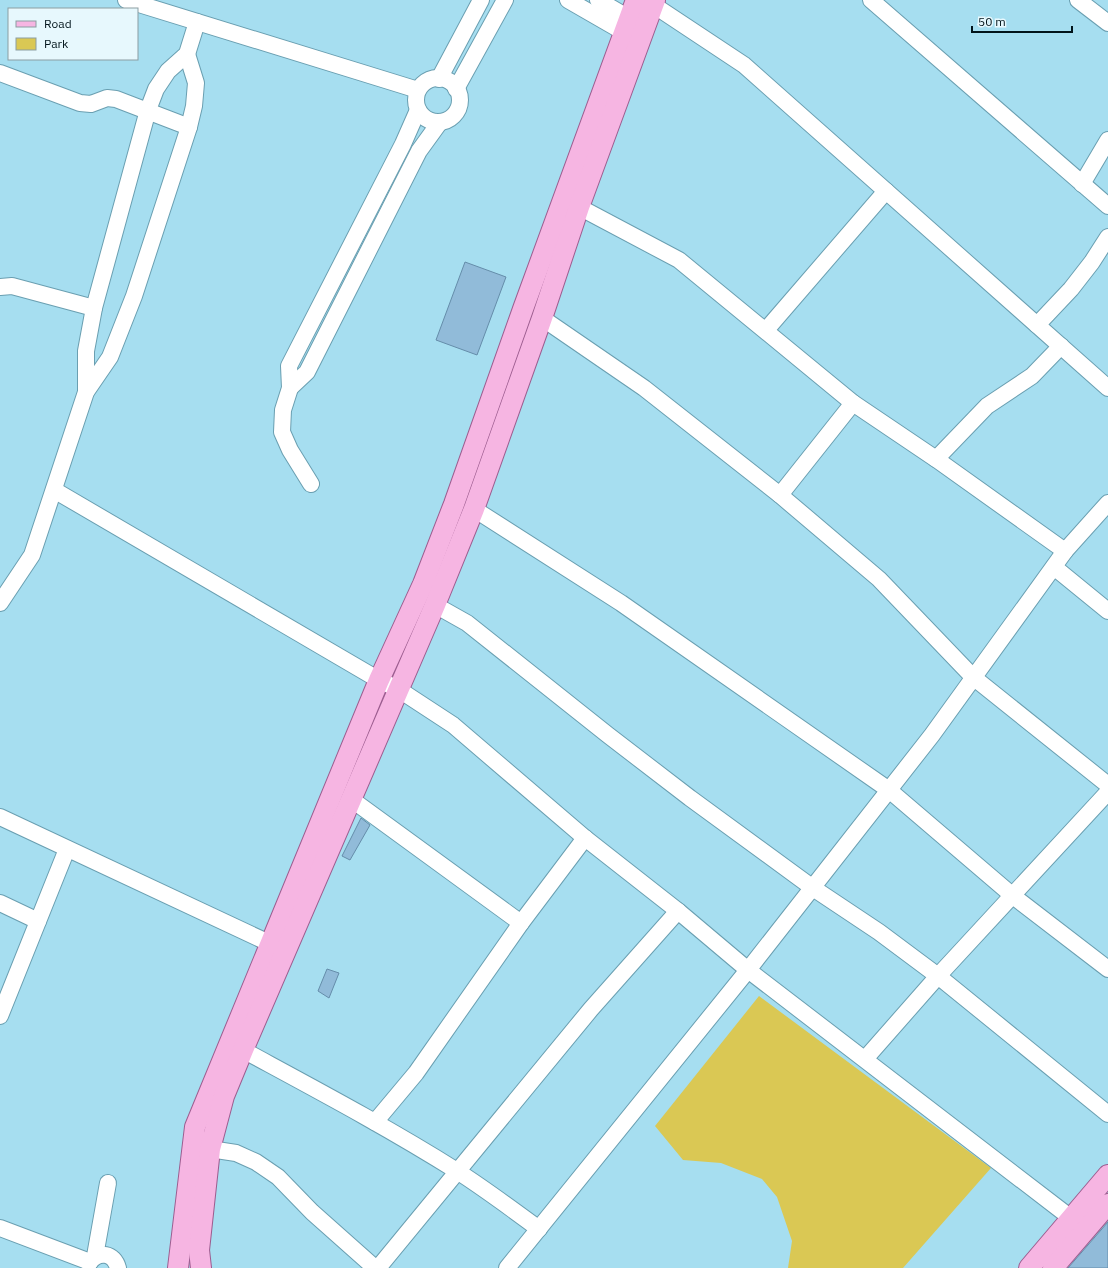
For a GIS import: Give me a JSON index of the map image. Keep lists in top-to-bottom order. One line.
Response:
{"legend":["Road","Park"],"scale_bar":"50 m"}
